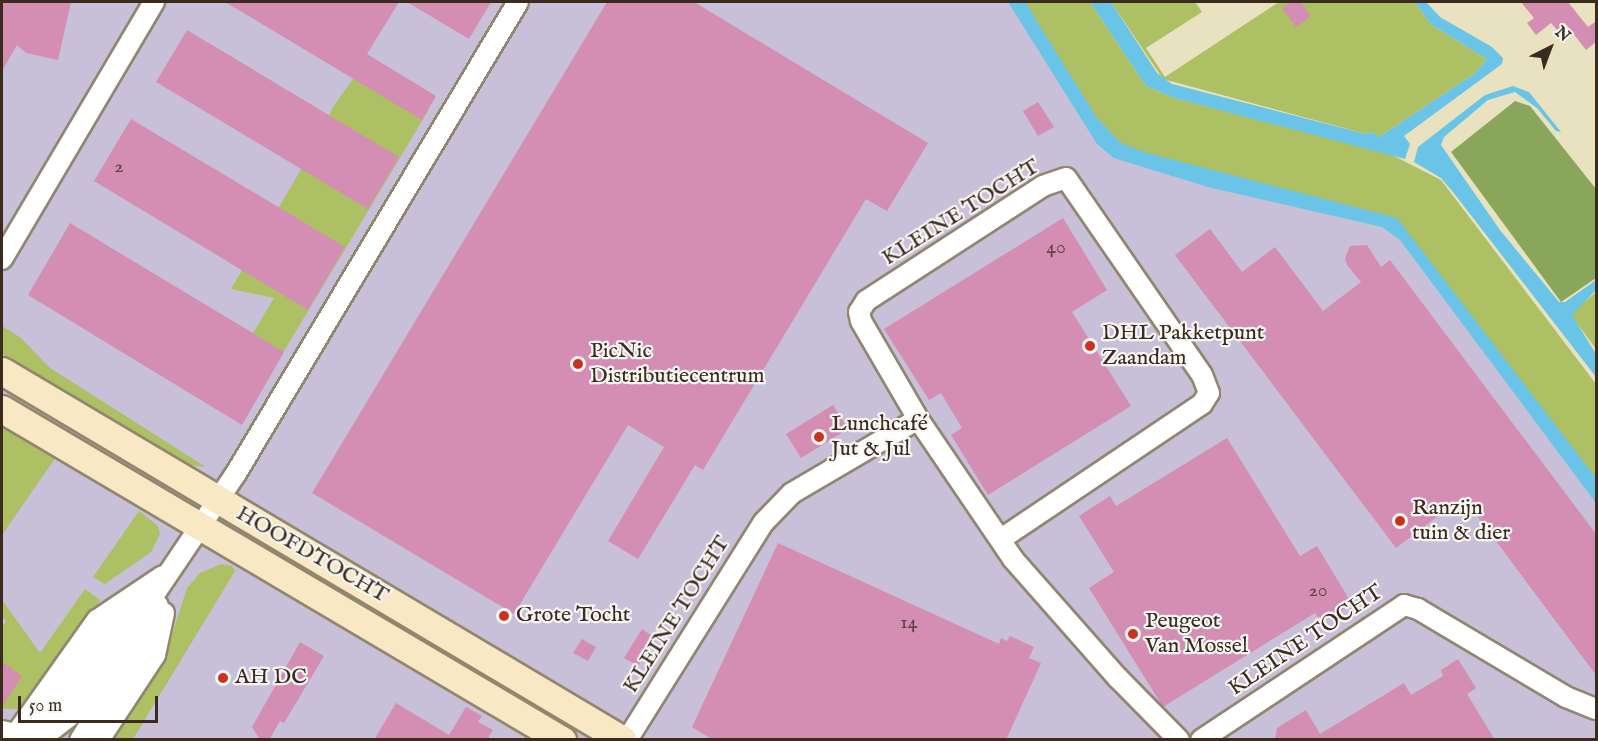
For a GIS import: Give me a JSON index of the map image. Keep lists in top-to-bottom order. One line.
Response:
{"streets":{"main road":["HOOFDTOCHT"],"street":["KLEINE TOCHT"]},"crossings":[["KLEINE TOCHT","HOOFDTOCHT"]],"places":["DHL Pakketpunt Zaandam","PicNic Distributiecentrum","Lunchcafé Jut & Jul","Ranzijn tuin & dier","Grote Tocht","Peugeot Van Mossel","AH DC"],"house_numbers":["2","40","20","14"],"scale_bar":"50 m","north":"top right"}
